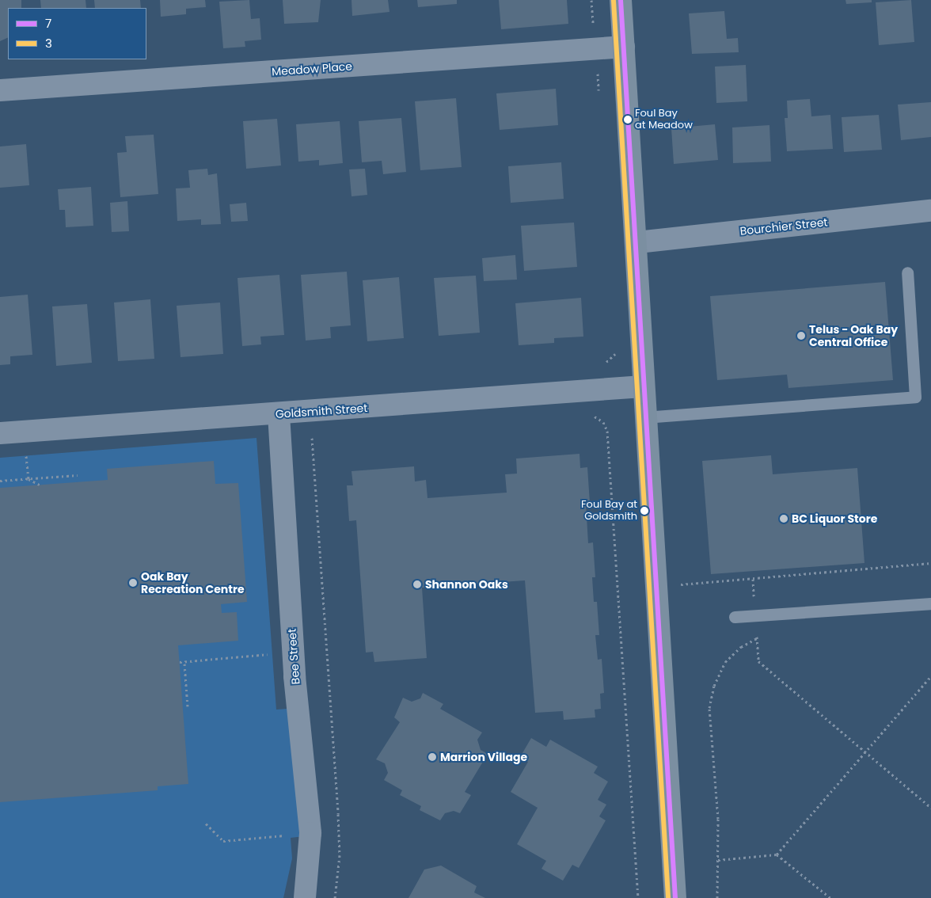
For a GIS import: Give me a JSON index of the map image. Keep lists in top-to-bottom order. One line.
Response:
{"streets":{"street":["Meadow Place","Bourchier Street","Goldsmith Street","Bee Street"]},"crossings":[["Goldsmith Street","Bee Street"]],"places":["Foul Bay at Meadow","Telus - Oak Bay Central Office","Foul Bay at Goldsmith","BC Liquor Store","Oak Bay Recreation Centre","Shannon Oaks","Marrion Village"],"lines":["transit line 7","transit line 3"],"legend":["7","3"]}
